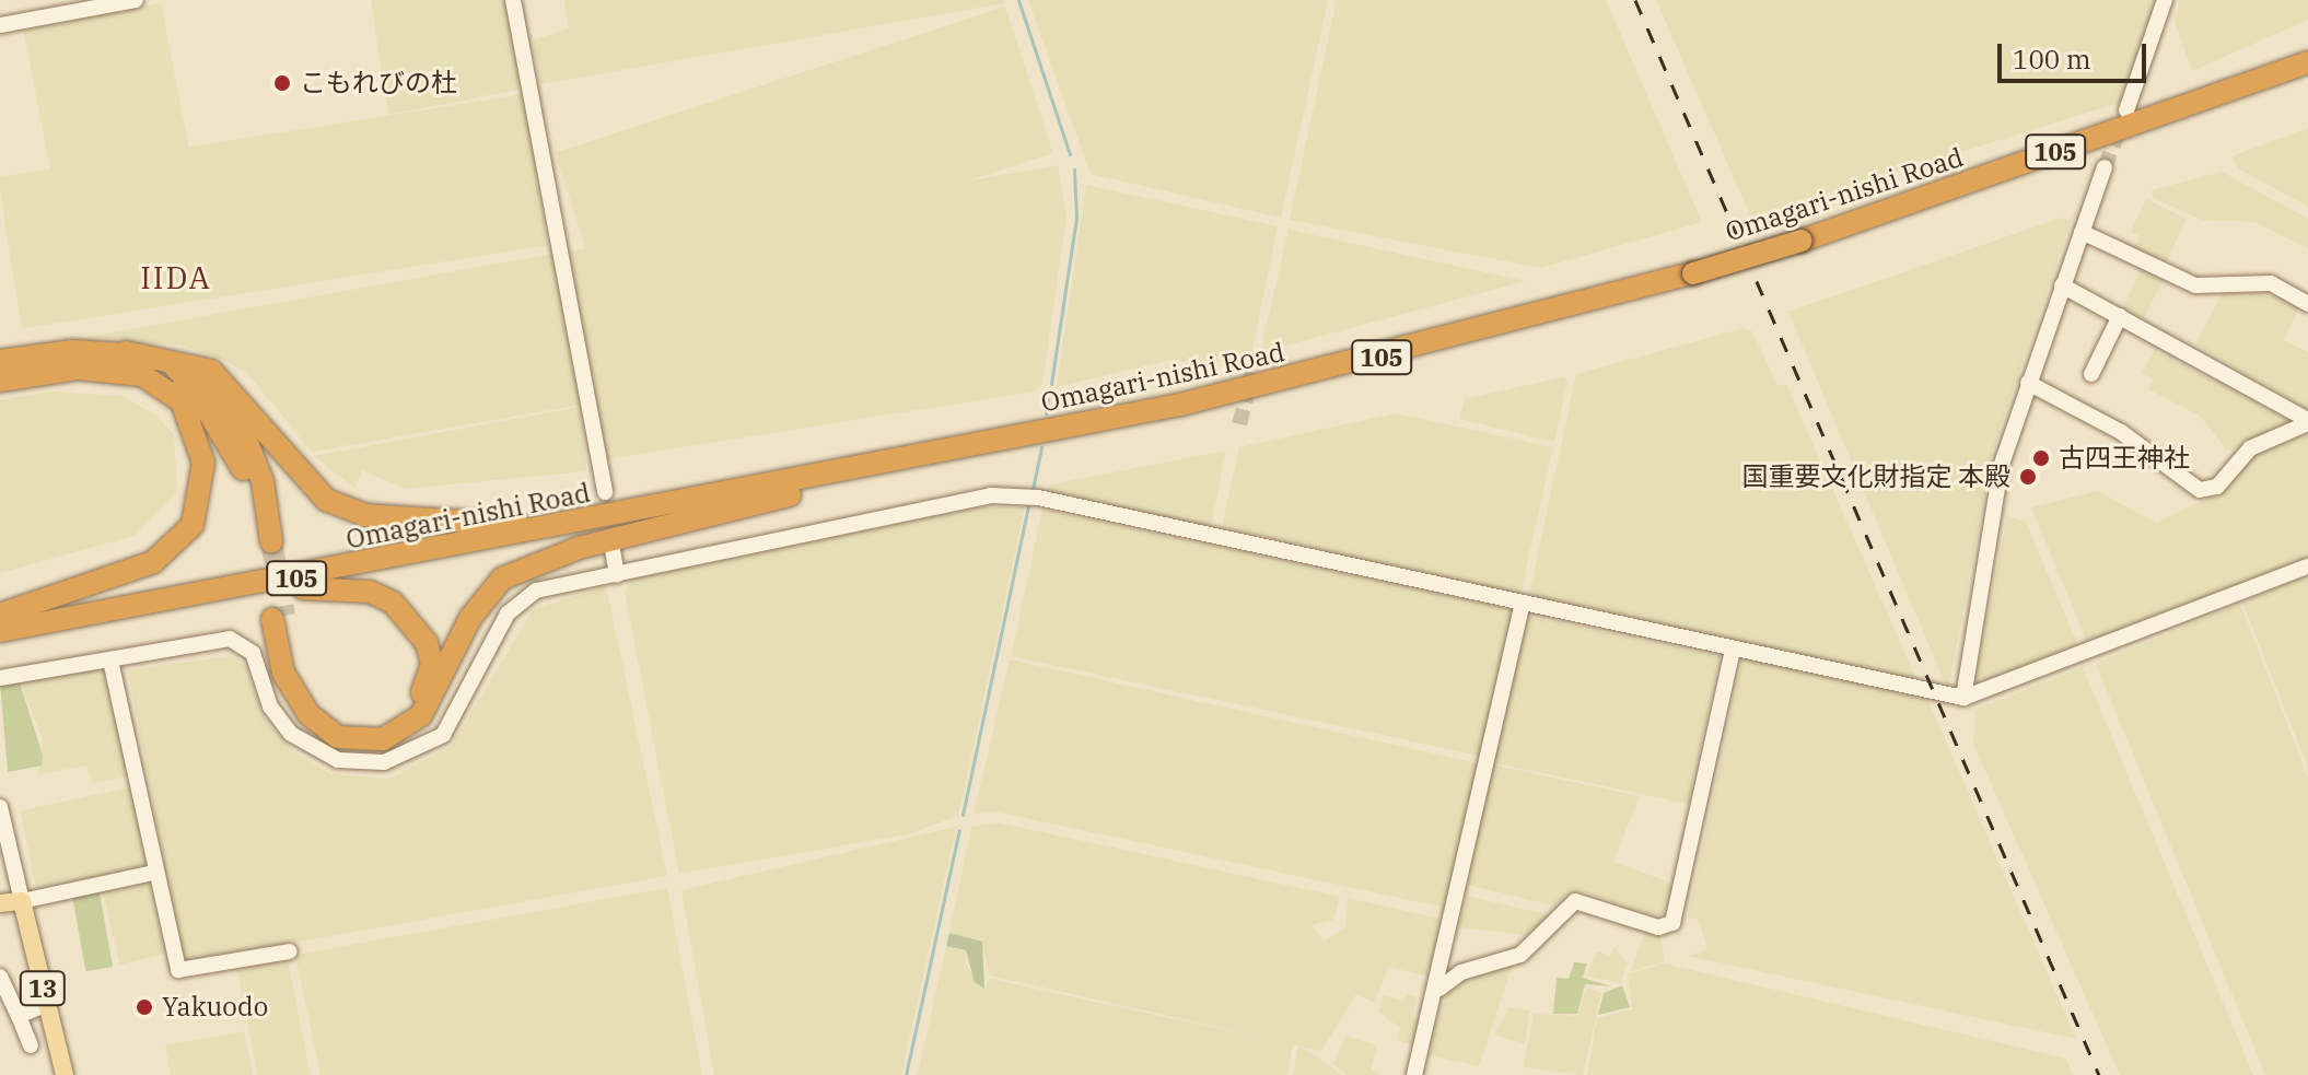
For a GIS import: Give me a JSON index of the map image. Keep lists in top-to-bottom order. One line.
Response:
{"streets":{"highway":["105","Omagari-nishi Road"],"main road":["13"]},"districts":["IIDA"],"places":["こもれびの杜","古四王神社","国重要文化財指定 本殿","Yakuodo"],"scale_bar":"100 m"}
